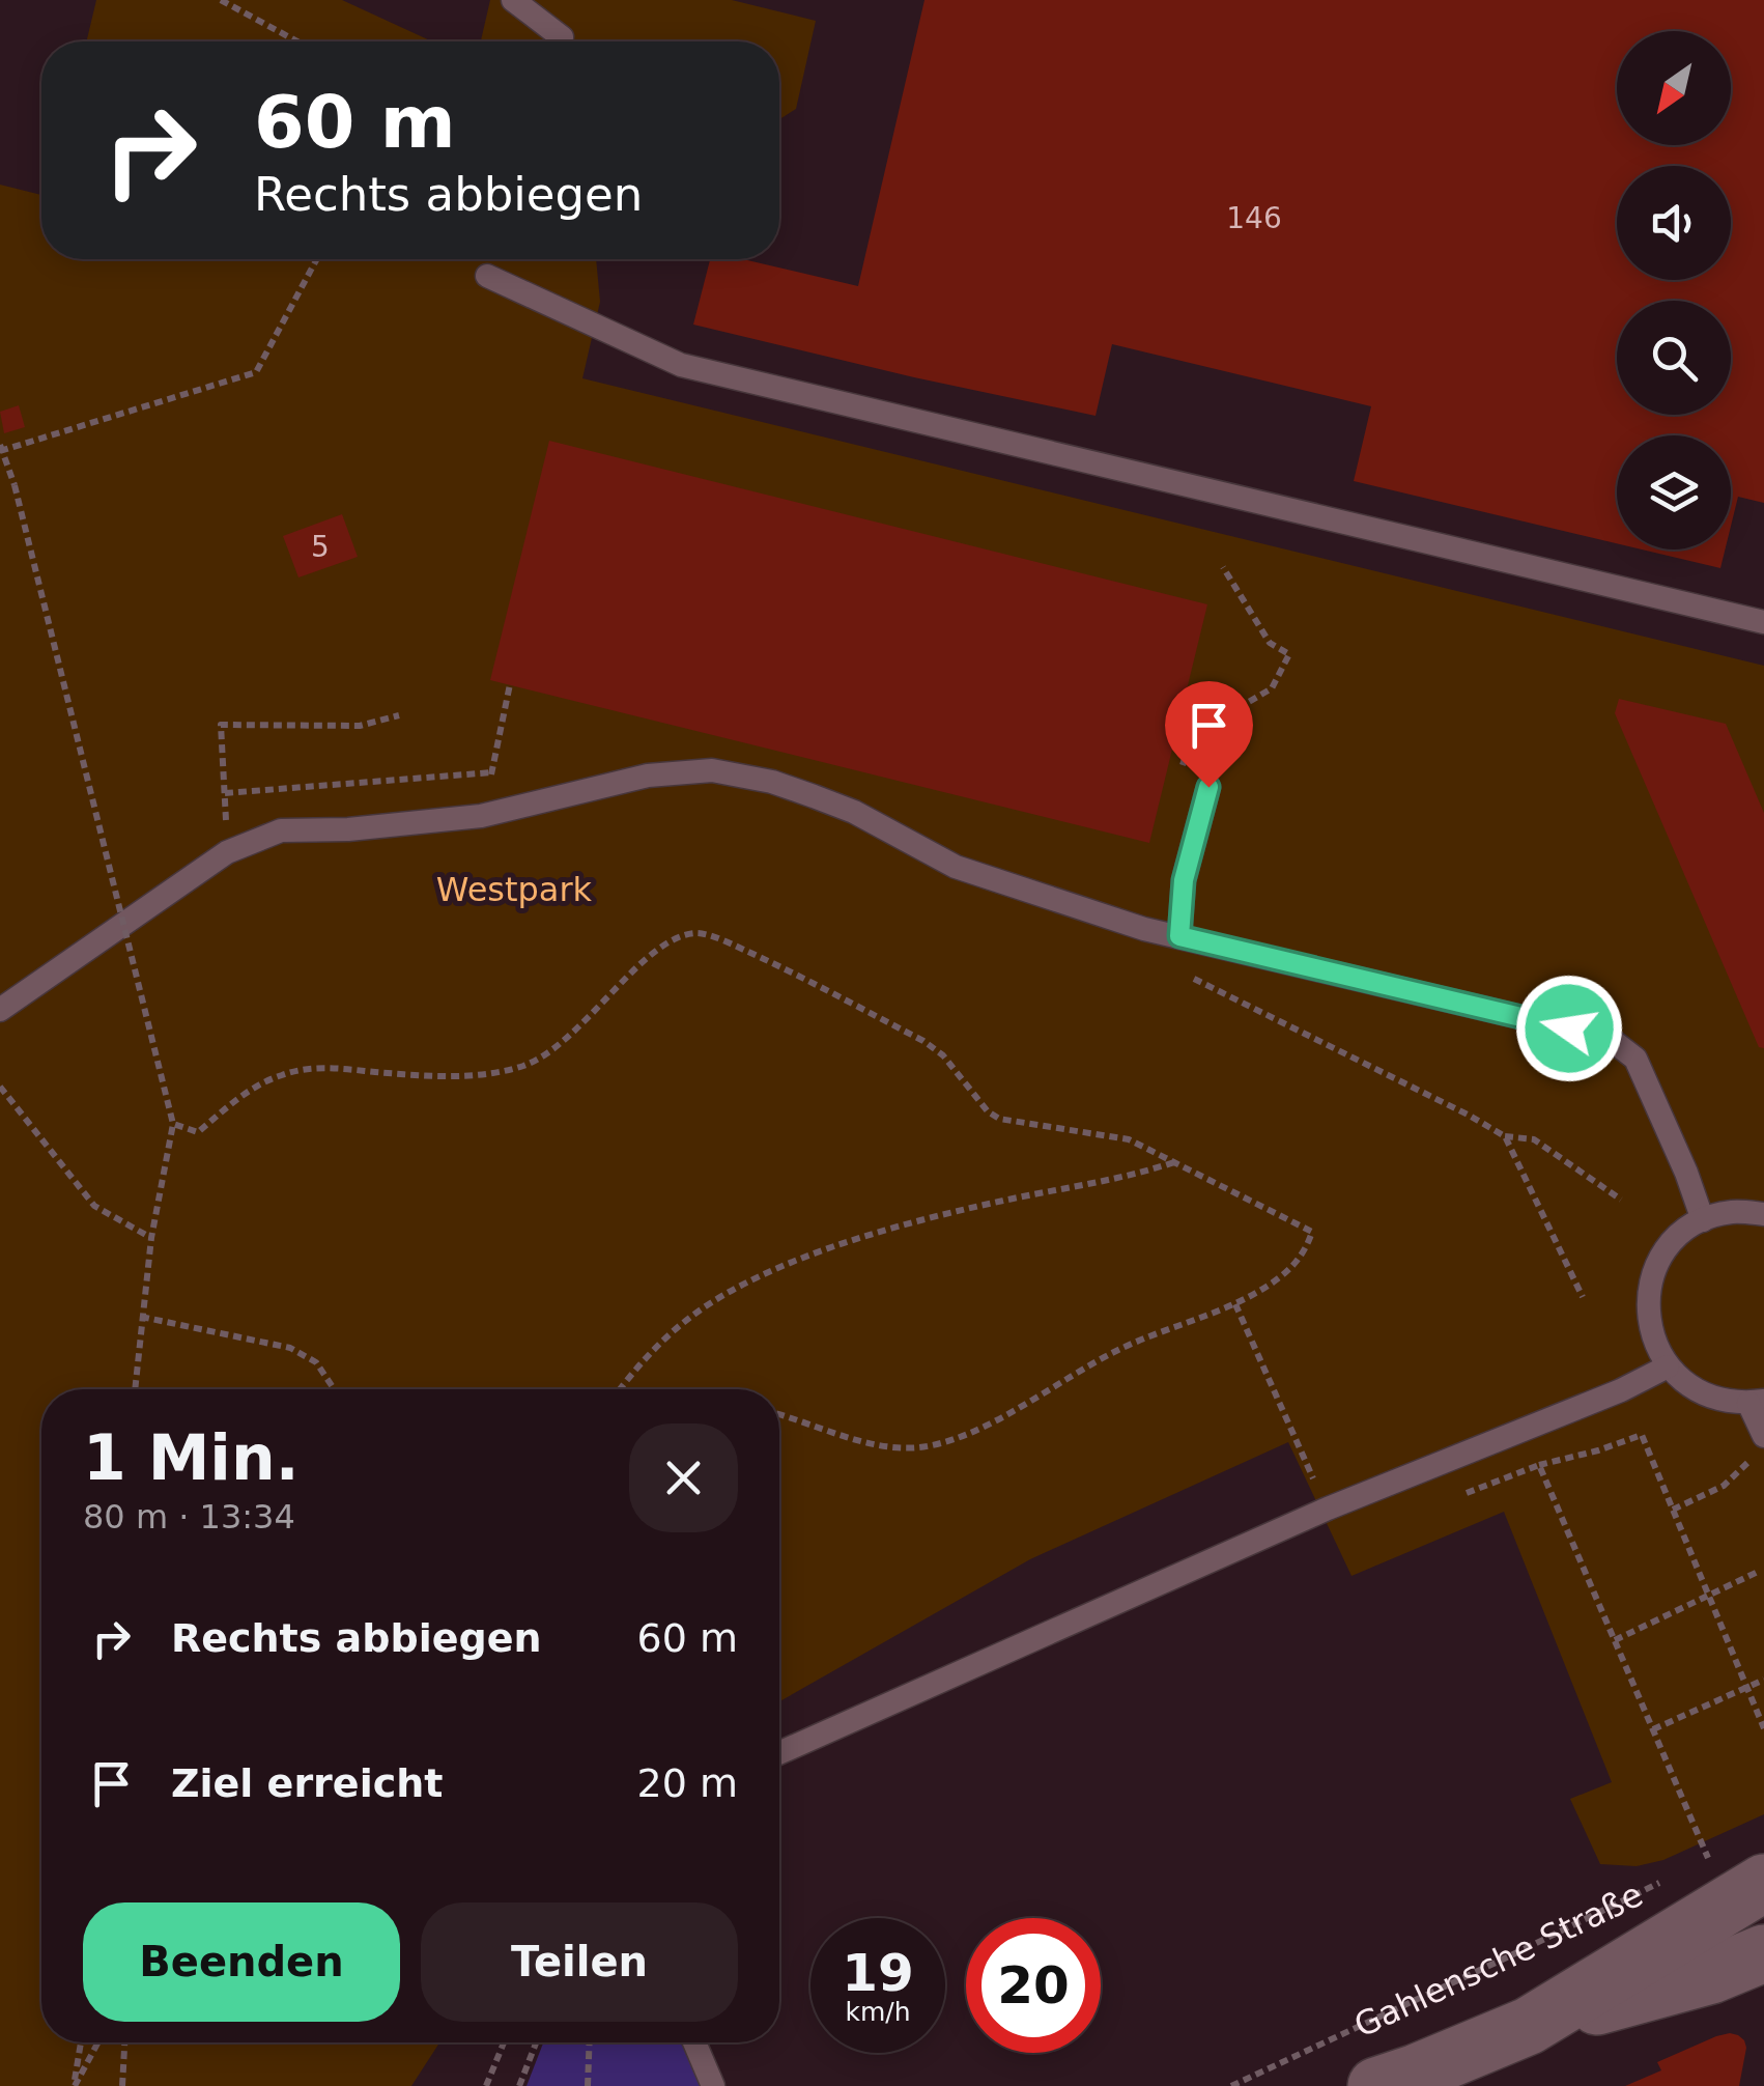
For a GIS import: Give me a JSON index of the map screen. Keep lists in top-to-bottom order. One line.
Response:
{"streets":{"street":["Gahlensche Straße"]},"parks":["Westpark"],"house_numbers":["146","5"],"north":"bottom left","page":{"turn":["60 m","Rechts abbiegen"],"heading":["1 Min.","80 m · 13:34"],"list":[{"name":"Rechts abbiegen","value":"60 m"},{"name":"Ziel erreicht","value":"20 m"}],"buttons":["Beenden","Teilen"],"speed":"19 km/h","limit":"20"}}
